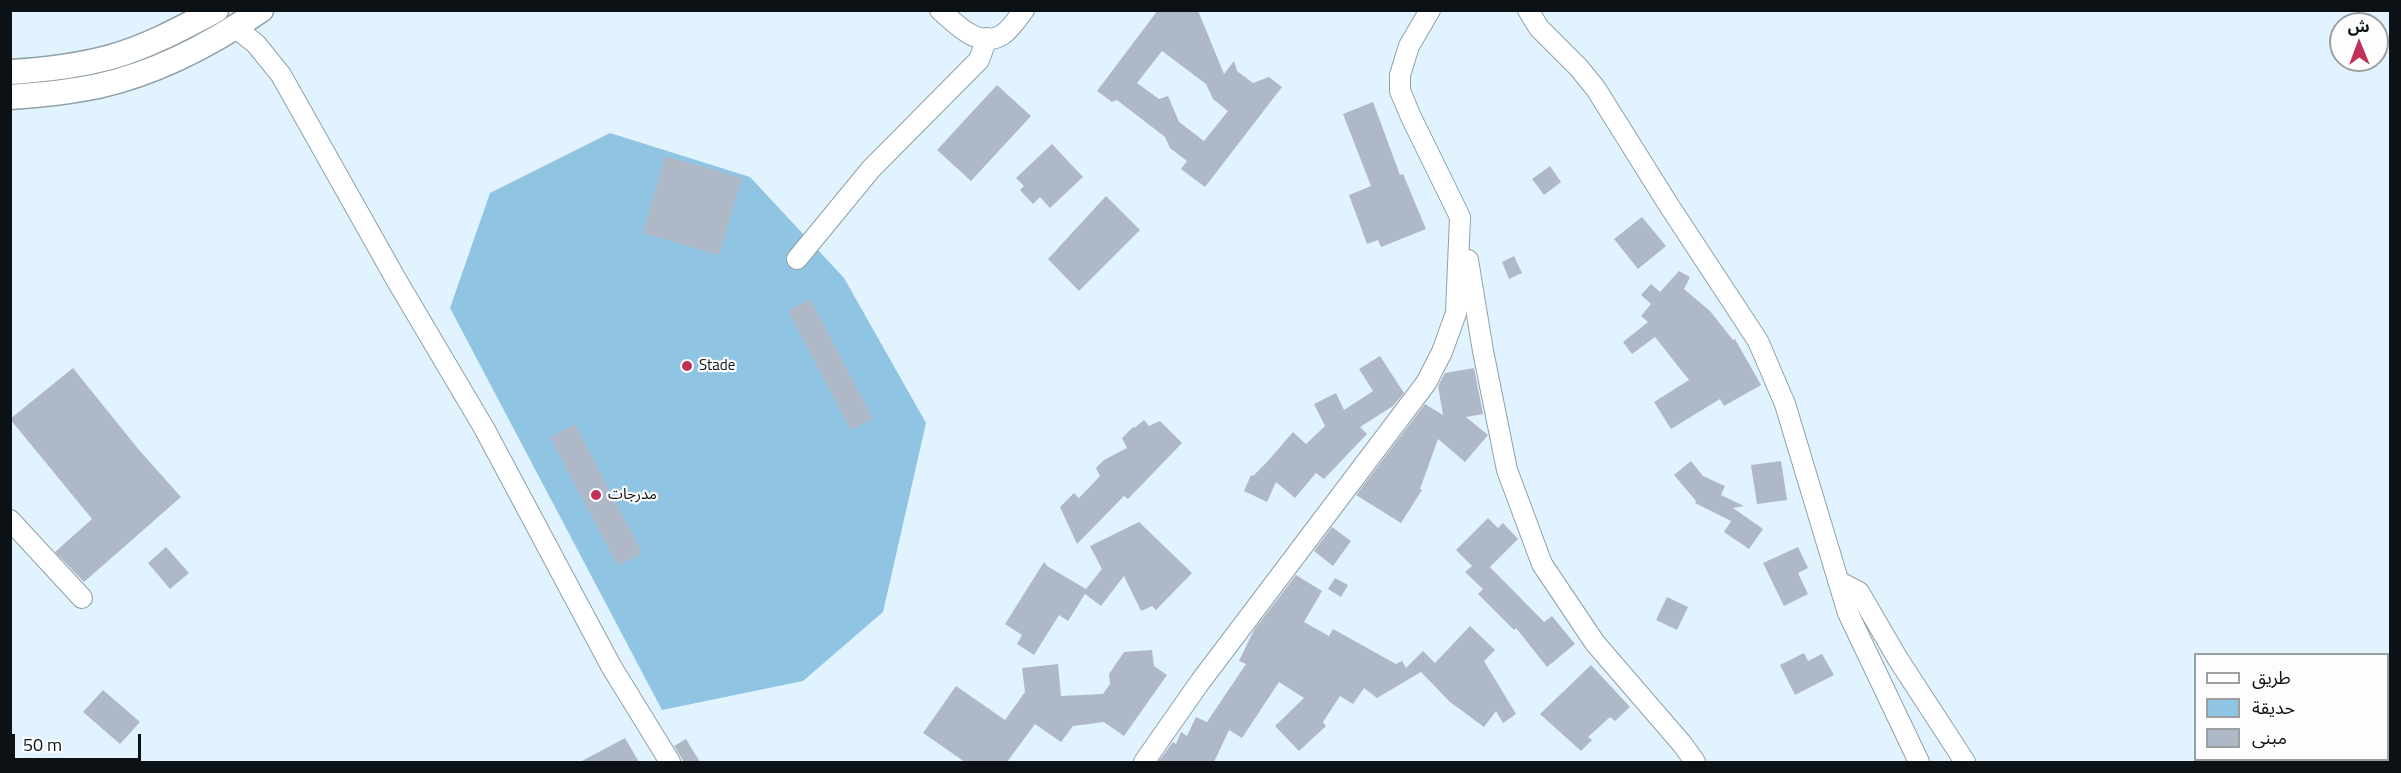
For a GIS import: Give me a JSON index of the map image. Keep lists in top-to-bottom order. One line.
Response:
{"places":["Stade","مدرجات"],"legend":["طريق","حديقة","مبنى"],"scale_bar":"50 m","north":"top"}
